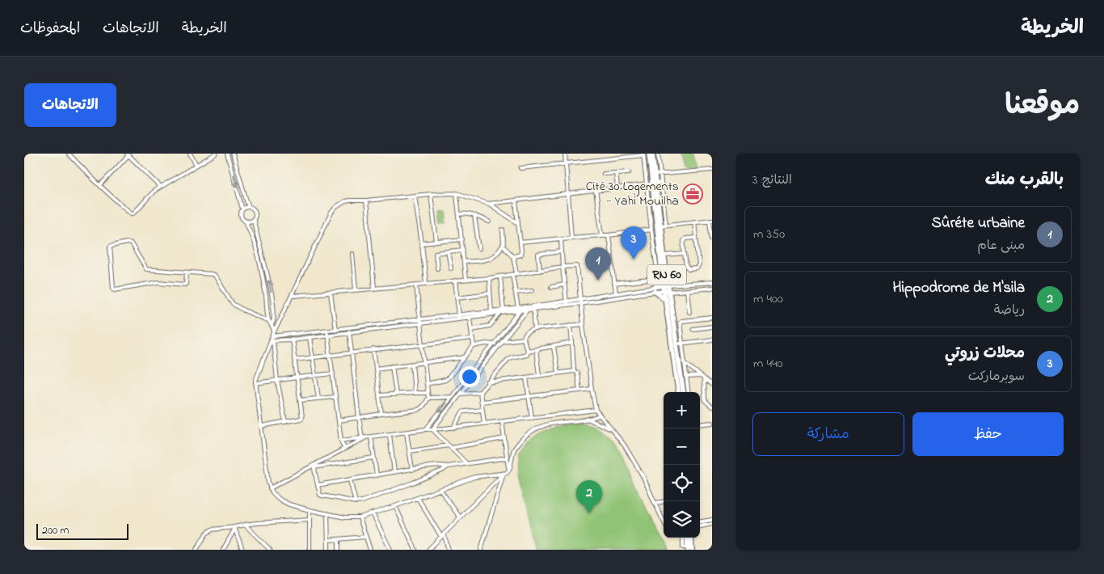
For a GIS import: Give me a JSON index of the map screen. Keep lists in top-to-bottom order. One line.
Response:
{"streets":{"main road":["RN 60"]},"places":{"office":["Cité 30 Logements - Yahi Mouilha"]},"scale_bar":"200 m","page":{"header":"الخريطة","nav":["الخريطة","الاتجاهات","المحفوظات"],"title":"موقعنا","buttons":["الاتجاهات",["حفظ","مشاركة"]],"heading":["بالقرب منك","النتائج: 3"],"list":[{"mark":"1","name":"Sûréte urbaine","note":"مبنى عام","value":"350 m"},{"mark":"2","name":"Hippodrome de M'sila","note":"رياضة","value":"400 m"},{"mark":"3","name":"محلات زروتي","note":"سوبرماركت","value":"440 m"}],"pins":["3","1","2"],"map_buttons":["+","−"],"scale":"200 m"}}
